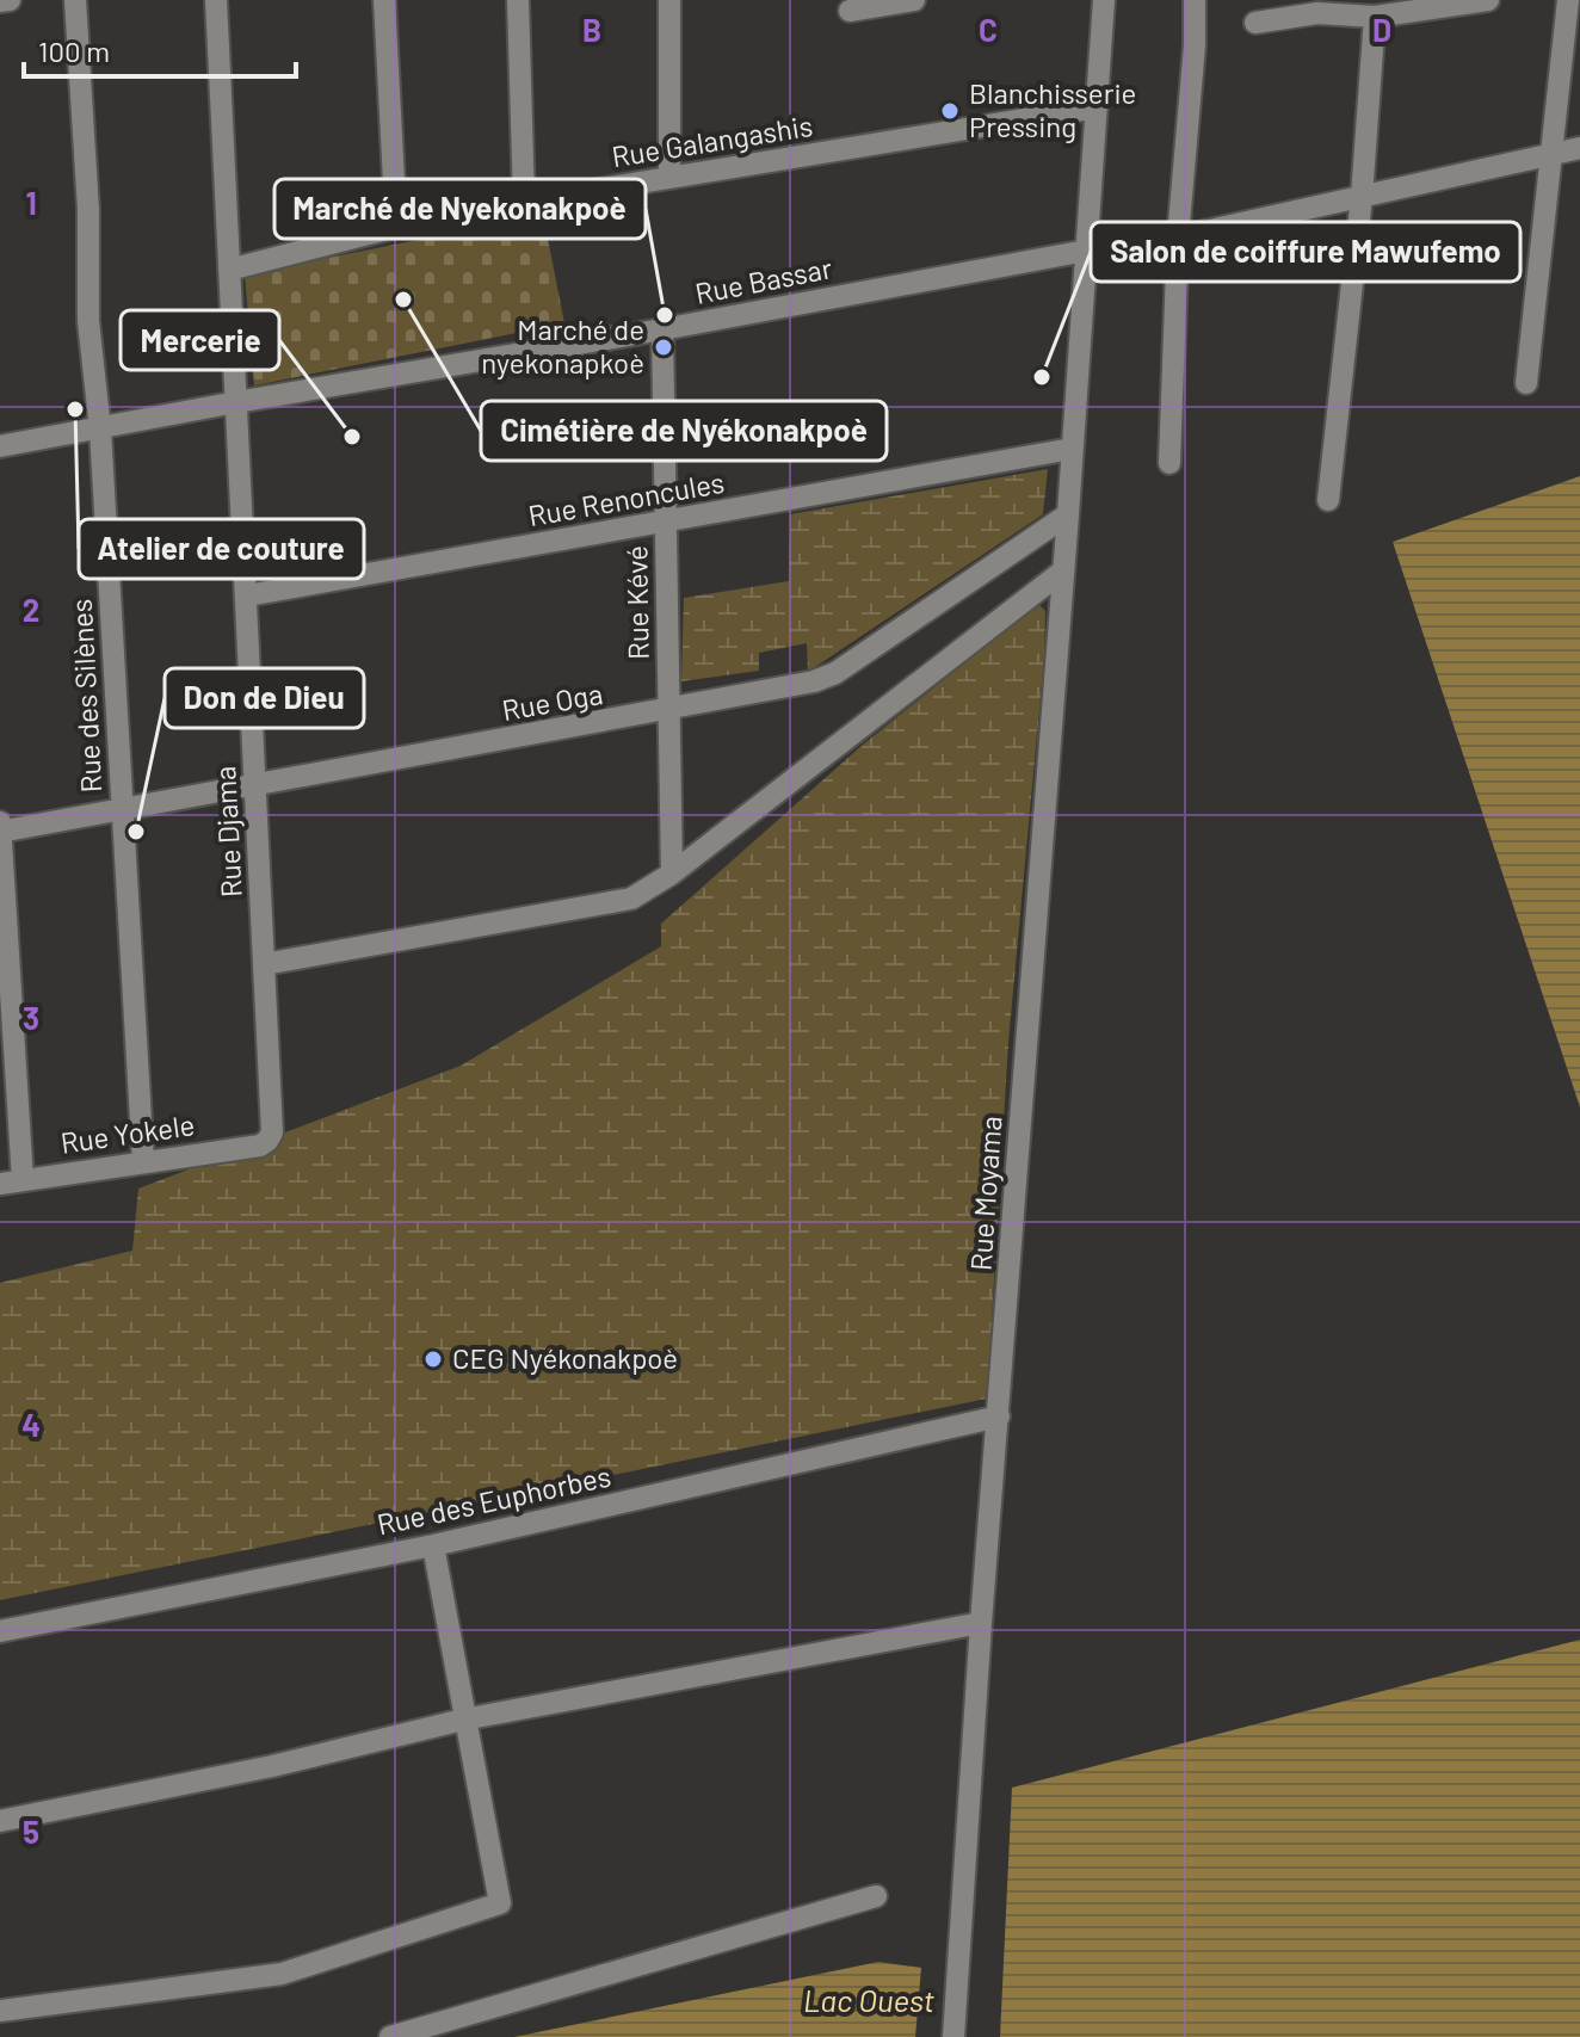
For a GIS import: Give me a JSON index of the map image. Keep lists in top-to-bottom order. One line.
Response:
{"streets":{"street":["Rue Galangashis","Rue Bassar","Rue Renoncules","Rue Kévé","Rue des Silènes","Rue Oga","Rue Djama","Rue Yokele","Rue Moyama","Rue des Euphorbes"]},"crossings":[["Rue Galangashis","Rue Djama"],["Rue Galangashis","Rue Moyama"],["Rue Bassar","Rue Kévé"],["Rue Bassar","Rue des Silènes"],["Rue Bassar","Rue Djama"],["Rue Bassar","Rue Moyama"],["Rue Renoncules","Rue Kévé"],["Rue Renoncules","Rue Djama"],["Rue Renoncules","Rue Moyama"],["Rue Kévé","Rue Oga"],["Rue des Silènes","Rue Oga"],["Rue des Silènes","Rue Yokele"],["Rue Oga","Rue Djama"],["Rue Oga","Rue Moyama"],["Rue Djama","Rue Yokele"],["Rue Moyama","Rue des Euphorbes"]],"water":["Lac Ouest"],"places":["Blanchisserie Pressing","Cimétière de Nyékonakpoè","Marché de Nyekonakpoè","Marché de nyekonapkoè","Salon de coiffure Mawufemo","Atelier de couture","Mercerie","Don de Dieu","CEG Nyékonakpoè"],"scale_bar":"100 m","grid":{"columns":["B","C","D"],"rows":["1","2","3","4","5"]}}
